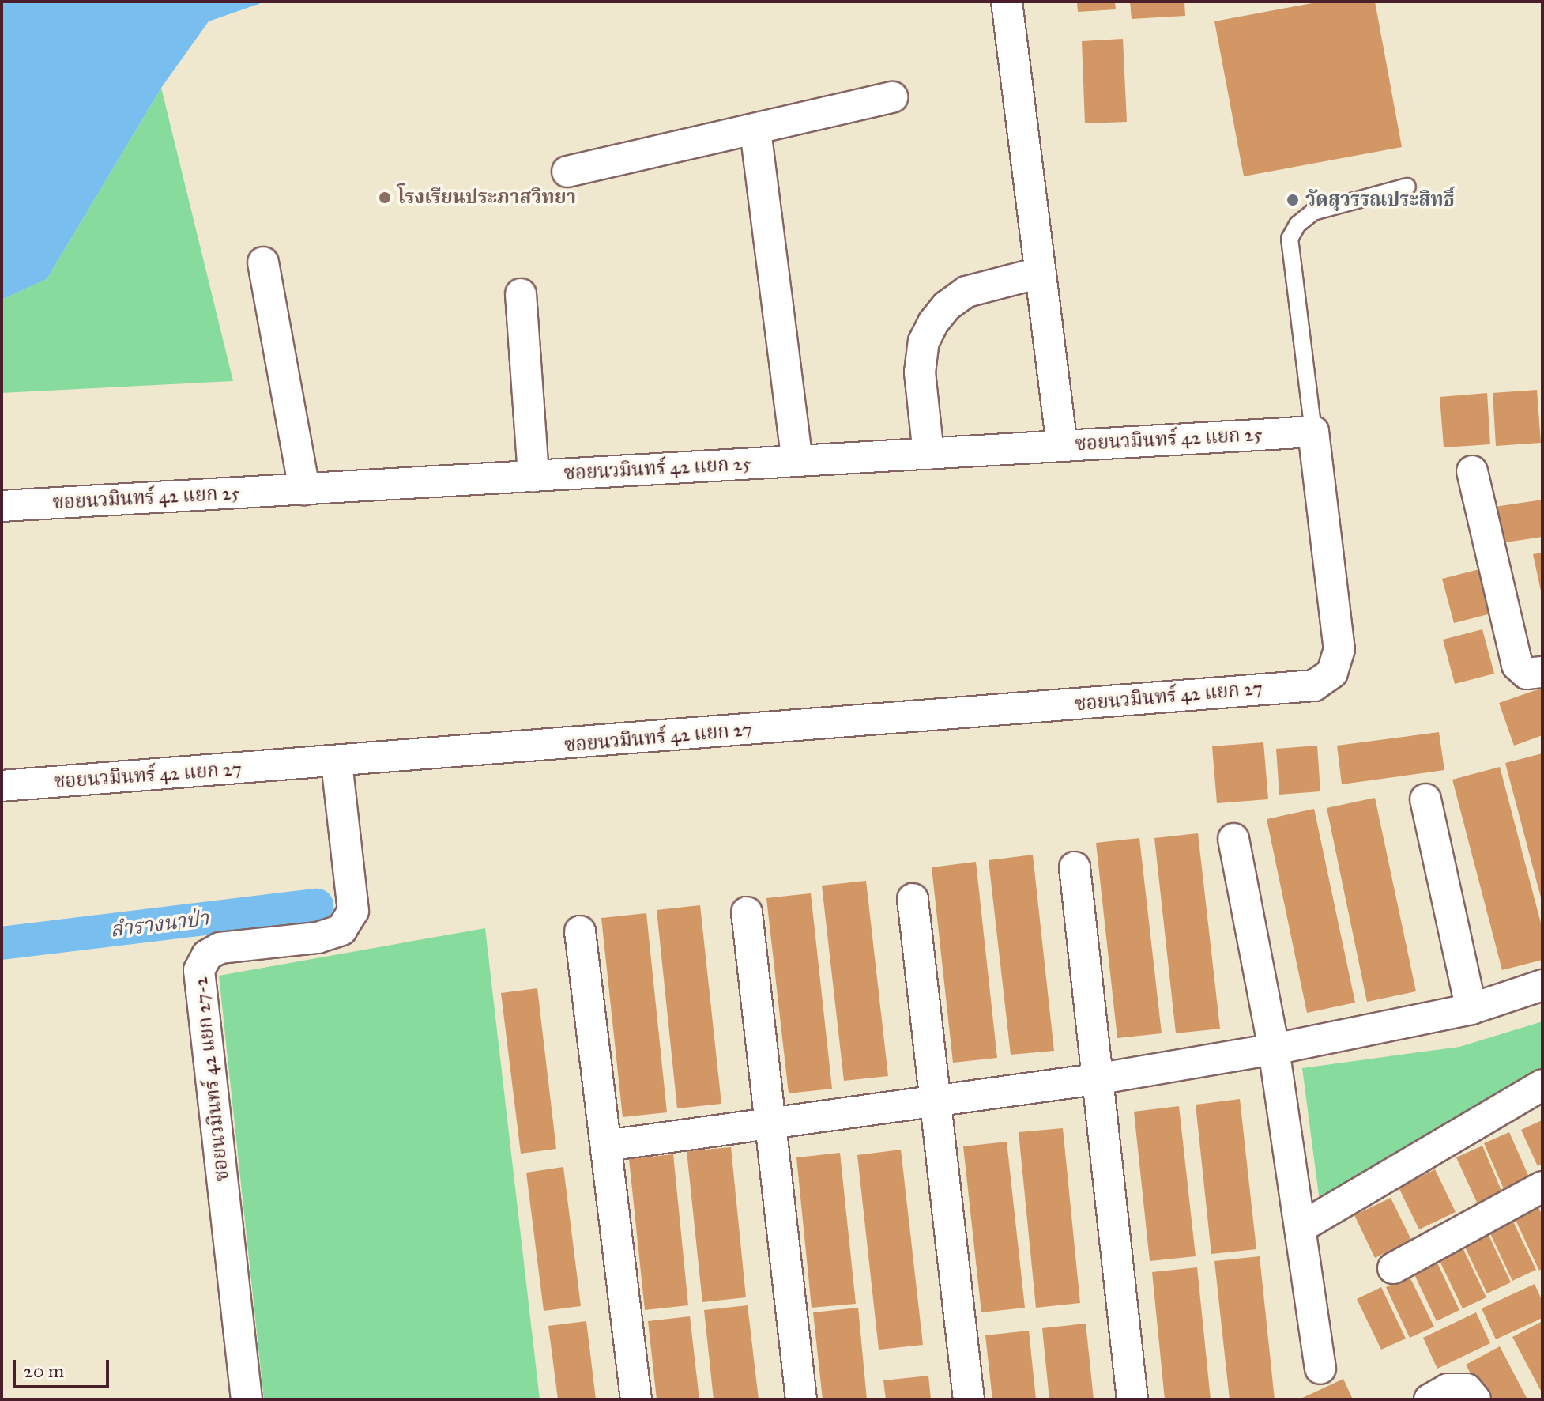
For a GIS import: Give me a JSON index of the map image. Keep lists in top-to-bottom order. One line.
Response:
{"streets":{"street":["ซอยนวมินทร์ 42 แยก 25","ซอยนวมินทร์ 42 แยก 27","ซอยนวมินทร์ 42 แยก 27-2"]},"crossings":[["ซอยนวมินทร์ 42 แยก 25","ซอยนวมินทร์ 42 แยก 27"],["ซอยนวมินทร์ 42 แยก 27","ซอยนวมินทร์ 42 แยก 27-2"]],"water":["ลำรางนาป่า"],"places":["โรงเรียนประภาสวิทยา","วัดสุวรรณประสิทธิ์"],"scale_bar":"20 m"}
